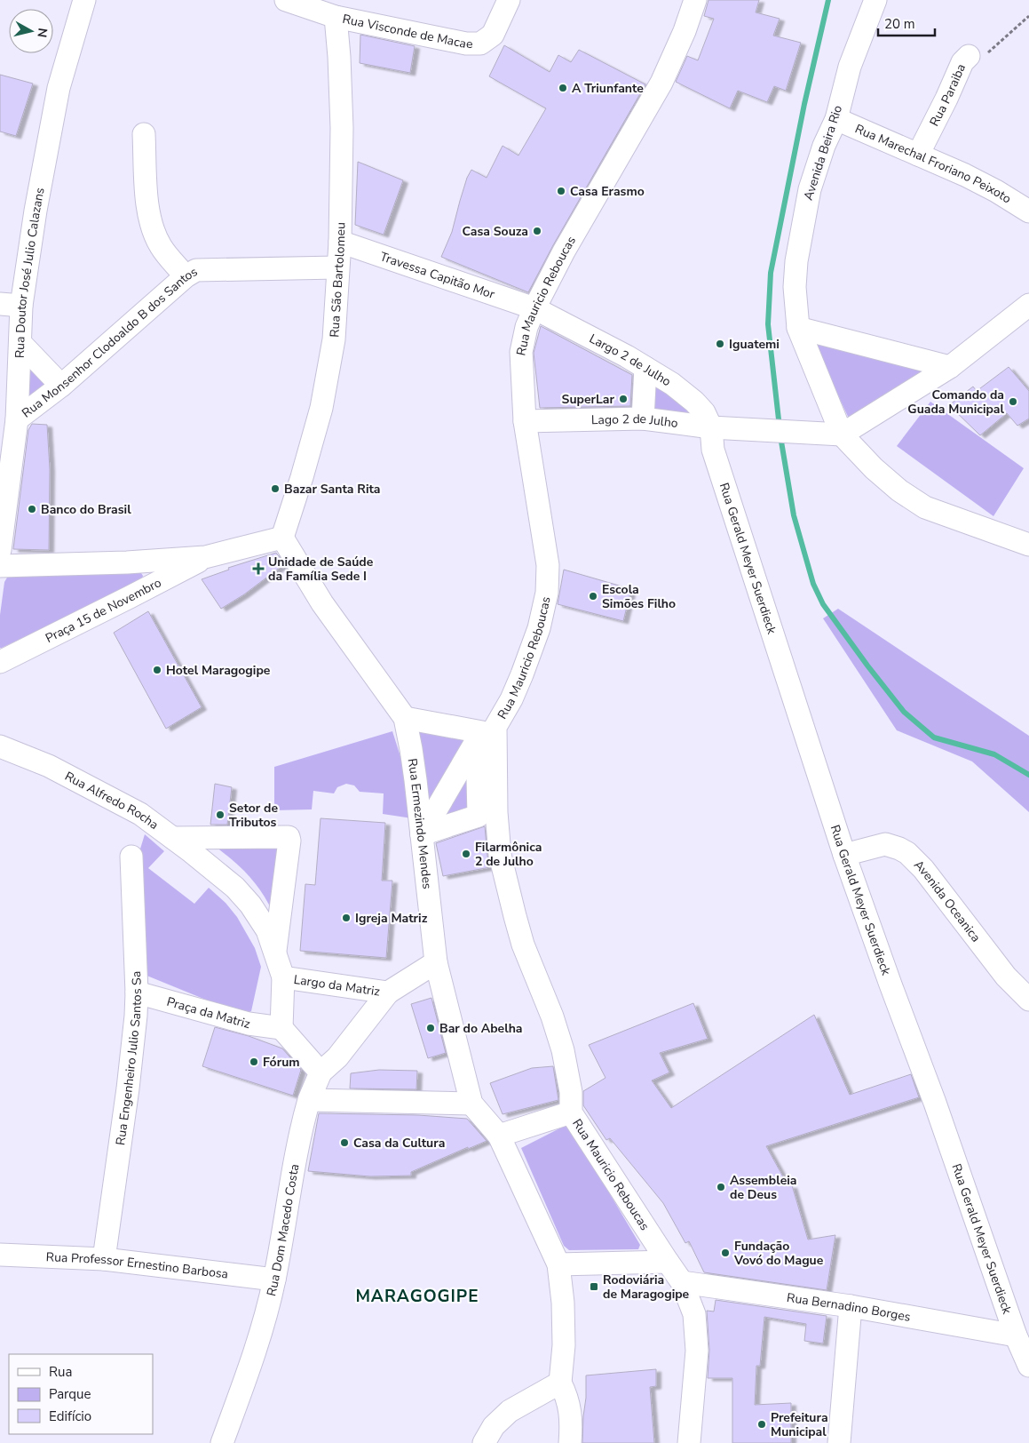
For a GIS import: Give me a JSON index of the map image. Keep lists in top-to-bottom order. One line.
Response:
{"streets":{"street":["Rua Visconde de Macae","Rua Paraiba","Avenida Beira Rio","Rua Marechal Froriano Peixoto","Rua Doutor José Julio Calazans","Travessa Capitão Mor","Rua São Bartolomeu","Rua Mauricio Reboucas","Rua Monsenhor Clodoaldo B dos Santos","Largo 2 de Julho","Lago 2 de Julho","Rua Gerald Meyer Suerdieck","Praça 15 de Novembro","Rua Alfredo Rocha","Rua Ermezindo Mendes","Avenida Oceanica","Largo da Matriz","Praça da Matriz","Rua Engenheiro Julio Santos Sa","Rua Dom Macedo Costa","Rua Professor Ernestino Barbosa","Rua Bernadino Borges"]},"crossings":[["Rua Visconde de Macae","Rua São Bartolomeu"],["Rua Paraiba","Rua Marechal Froriano Peixoto"],["Avenida Beira Rio","Rua Marechal Froriano Peixoto"],["Avenida Beira Rio","Lago 2 de Julho"],["Rua Doutor José Julio Calazans","Rua Monsenhor Clodoaldo B dos Santos"],["Travessa Capitão Mor","Rua São Bartolomeu"],["Travessa Capitão Mor","Rua Mauricio Reboucas"],["Travessa Capitão Mor","Largo 2 de Julho"],["Rua São Bartolomeu","Rua Monsenhor Clodoaldo B dos Santos"],["Rua São Bartolomeu","Praça 15 de Novembro"],["Rua São Bartolomeu","Rua Ermezindo Mendes"],["Rua Mauricio Reboucas","Largo 2 de Julho"],["Rua Mauricio Reboucas","Lago 2 de Julho"],["Rua Mauricio Reboucas","Rua Bernadino Borges"],["Largo 2 de Julho","Lago 2 de Julho"],["Largo 2 de Julho","Rua Gerald Meyer Suerdieck"],["Lago 2 de Julho","Rua Gerald Meyer Suerdieck"],["Rua Gerald Meyer Suerdieck","Avenida Oceanica"],["Rua Gerald Meyer Suerdieck","Rua Bernadino Borges"],["Praça 15 de Novembro","Rua Ermezindo Mendes"],["Rua Alfredo Rocha","Largo da Matriz"],["Rua Ermezindo Mendes","Largo da Matriz"],["Largo da Matriz","Praça da Matriz"],["Praça da Matriz","Rua Engenheiro Julio Santos Sa"],["Rua Engenheiro Julio Santos Sa","Rua Professor Ernestino Barbosa"],["Rua Dom Macedo Costa","Rua Professor Ernestino Barbosa"]],"districts":["MARAGOGIPE"],"places":{"other":["A Triunfante","Casa Erasmo","Casa Souza","Iguatemi","SuperLar","Comando da Guada Municipal","Bazar Santa Rita","Banco do Brasil","Escola Simões Filho","Hotel Maragogipe","Setor de Tributos","Filarmônica 2 de Julho","Igreja Matriz","Bar do Abelha","Fórum","Casa da Cultura","Assembleia de Deus","Fundação Vovó do Mague","Prefeitura Municipal"],"health":["Unidade de Saúde da Família Sede I"],"transit":["Rodoviária de Maragogipe"]},"legend":["Rua","Parque","Edifício"],"scale_bar":"20 m","north":"right"}
